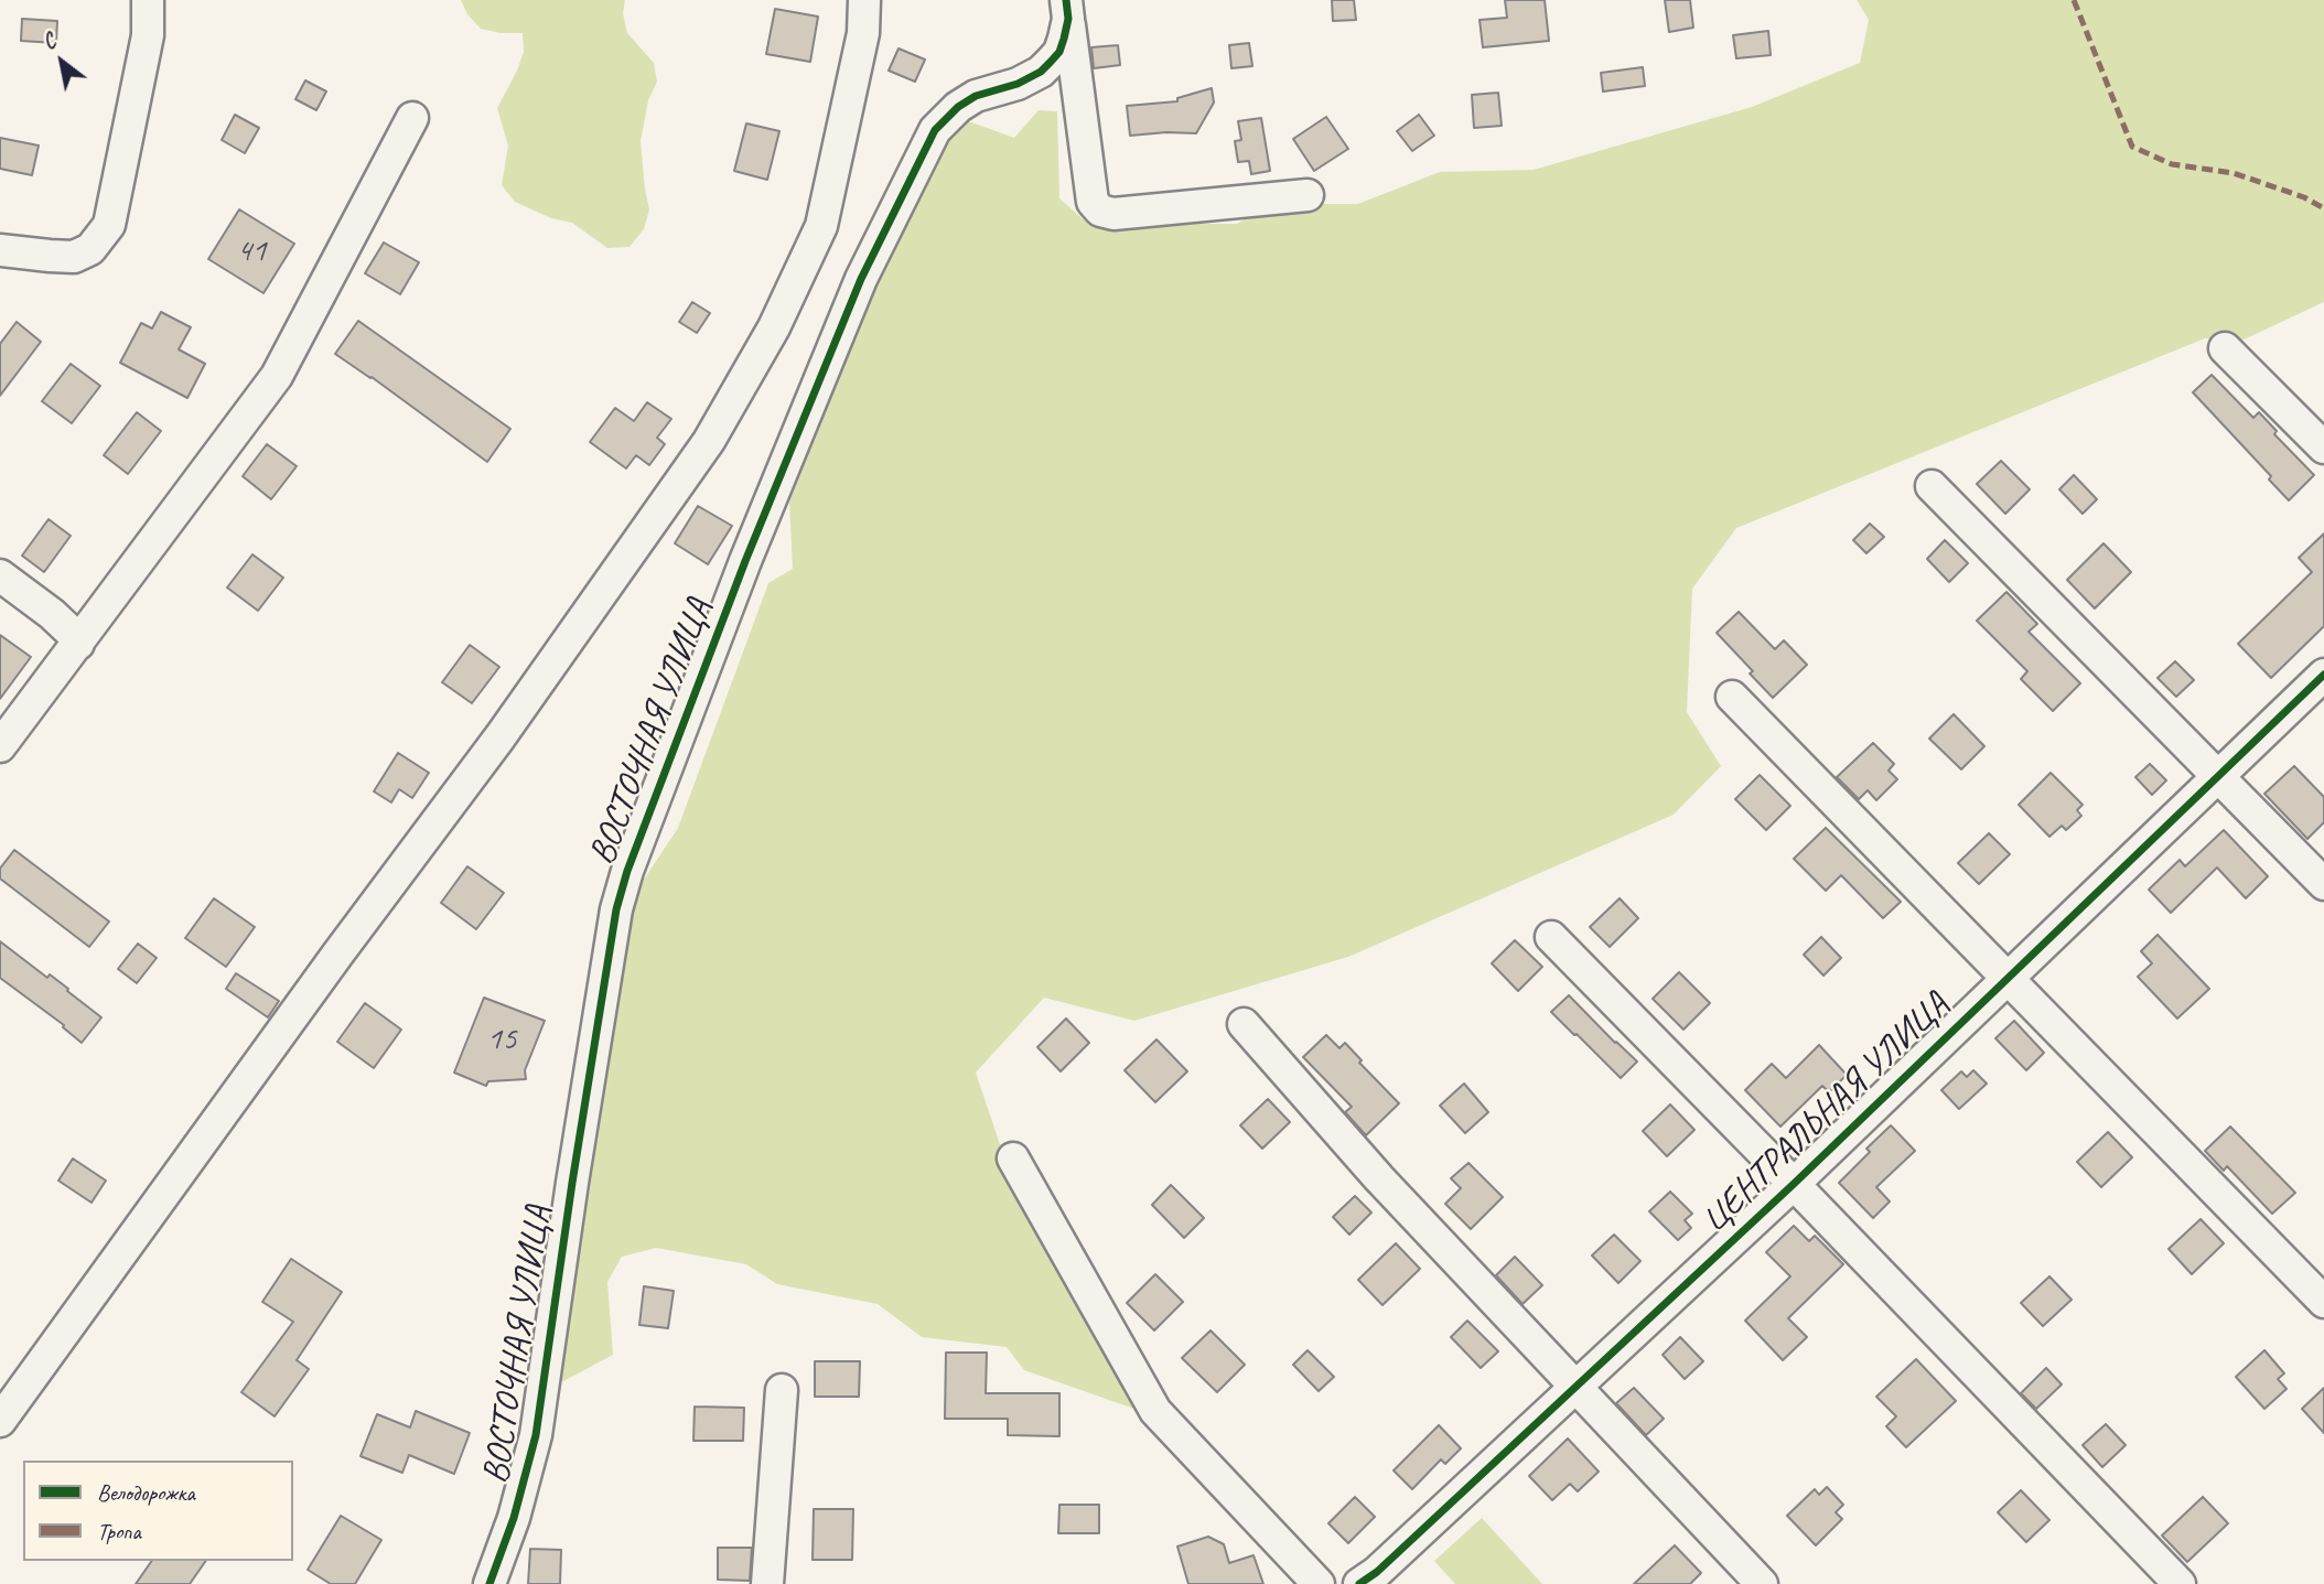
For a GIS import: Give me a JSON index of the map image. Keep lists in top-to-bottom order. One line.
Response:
{"streets":{"street":["ВОСТОЧНАЯ УЛИЦА","ЦЕНТРАЛЬНАЯ УЛИЦА"]},"house_numbers":["41","15"],"legend":["Велодорожка","Тропа"],"north":"top left"}
